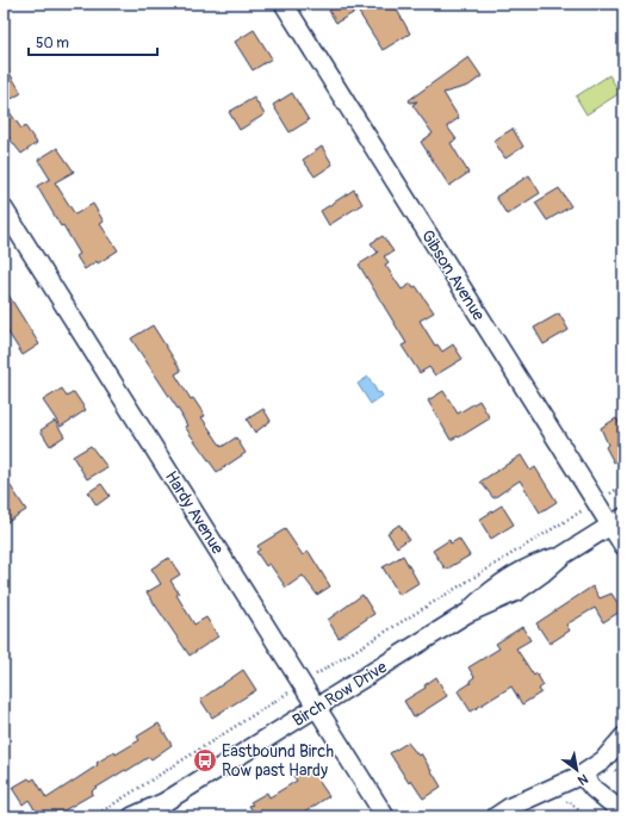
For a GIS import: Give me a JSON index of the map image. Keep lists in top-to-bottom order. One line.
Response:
{"streets":{"street":["Gibson Avenue","Hardy Avenue","Birch Row Drive"]},"crossings":[["Gibson Avenue","Birch Row Drive"],["Hardy Avenue","Birch Row Drive"]],"places":{"bus stop":["Eastbound Birch Row past Hardy"]},"scale_bar":"50 m","north":"bottom right"}
